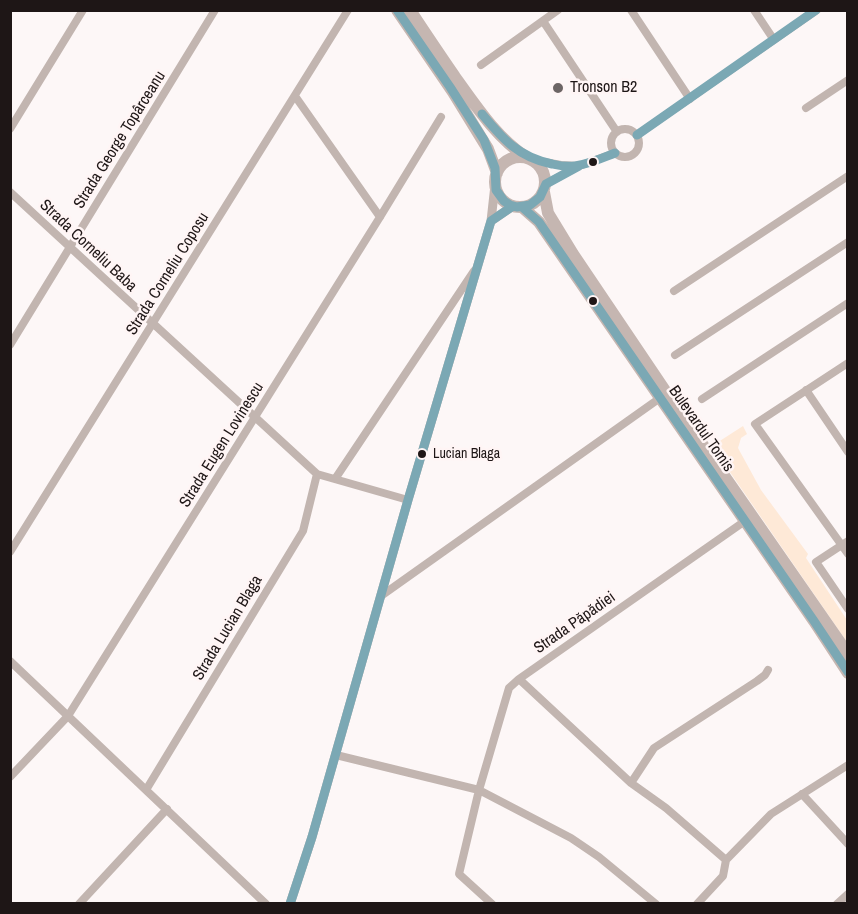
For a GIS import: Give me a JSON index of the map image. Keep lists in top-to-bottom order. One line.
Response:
{"streets":{"main road":["Bulevardul Tomis"],"street":["Strada George Topârceanu","Strada Corneliu Baba","Strada Corneliu Coposu","Strada Eugen Lovinescu","Strada Păpădiei","Strada Lucian Blaga"]},"crossings":[["Strada George Topârceanu","Strada Corneliu Baba"],["Strada Corneliu Baba","Strada Corneliu Coposu"],["Strada Corneliu Baba","Strada Eugen Lovinescu"],["Strada Corneliu Baba","Strada Lucian Blaga"],["Bulevardul Tomis","Strada Păpădiei"]],"places":["Tronson B2","Lucian Blaga"]}
